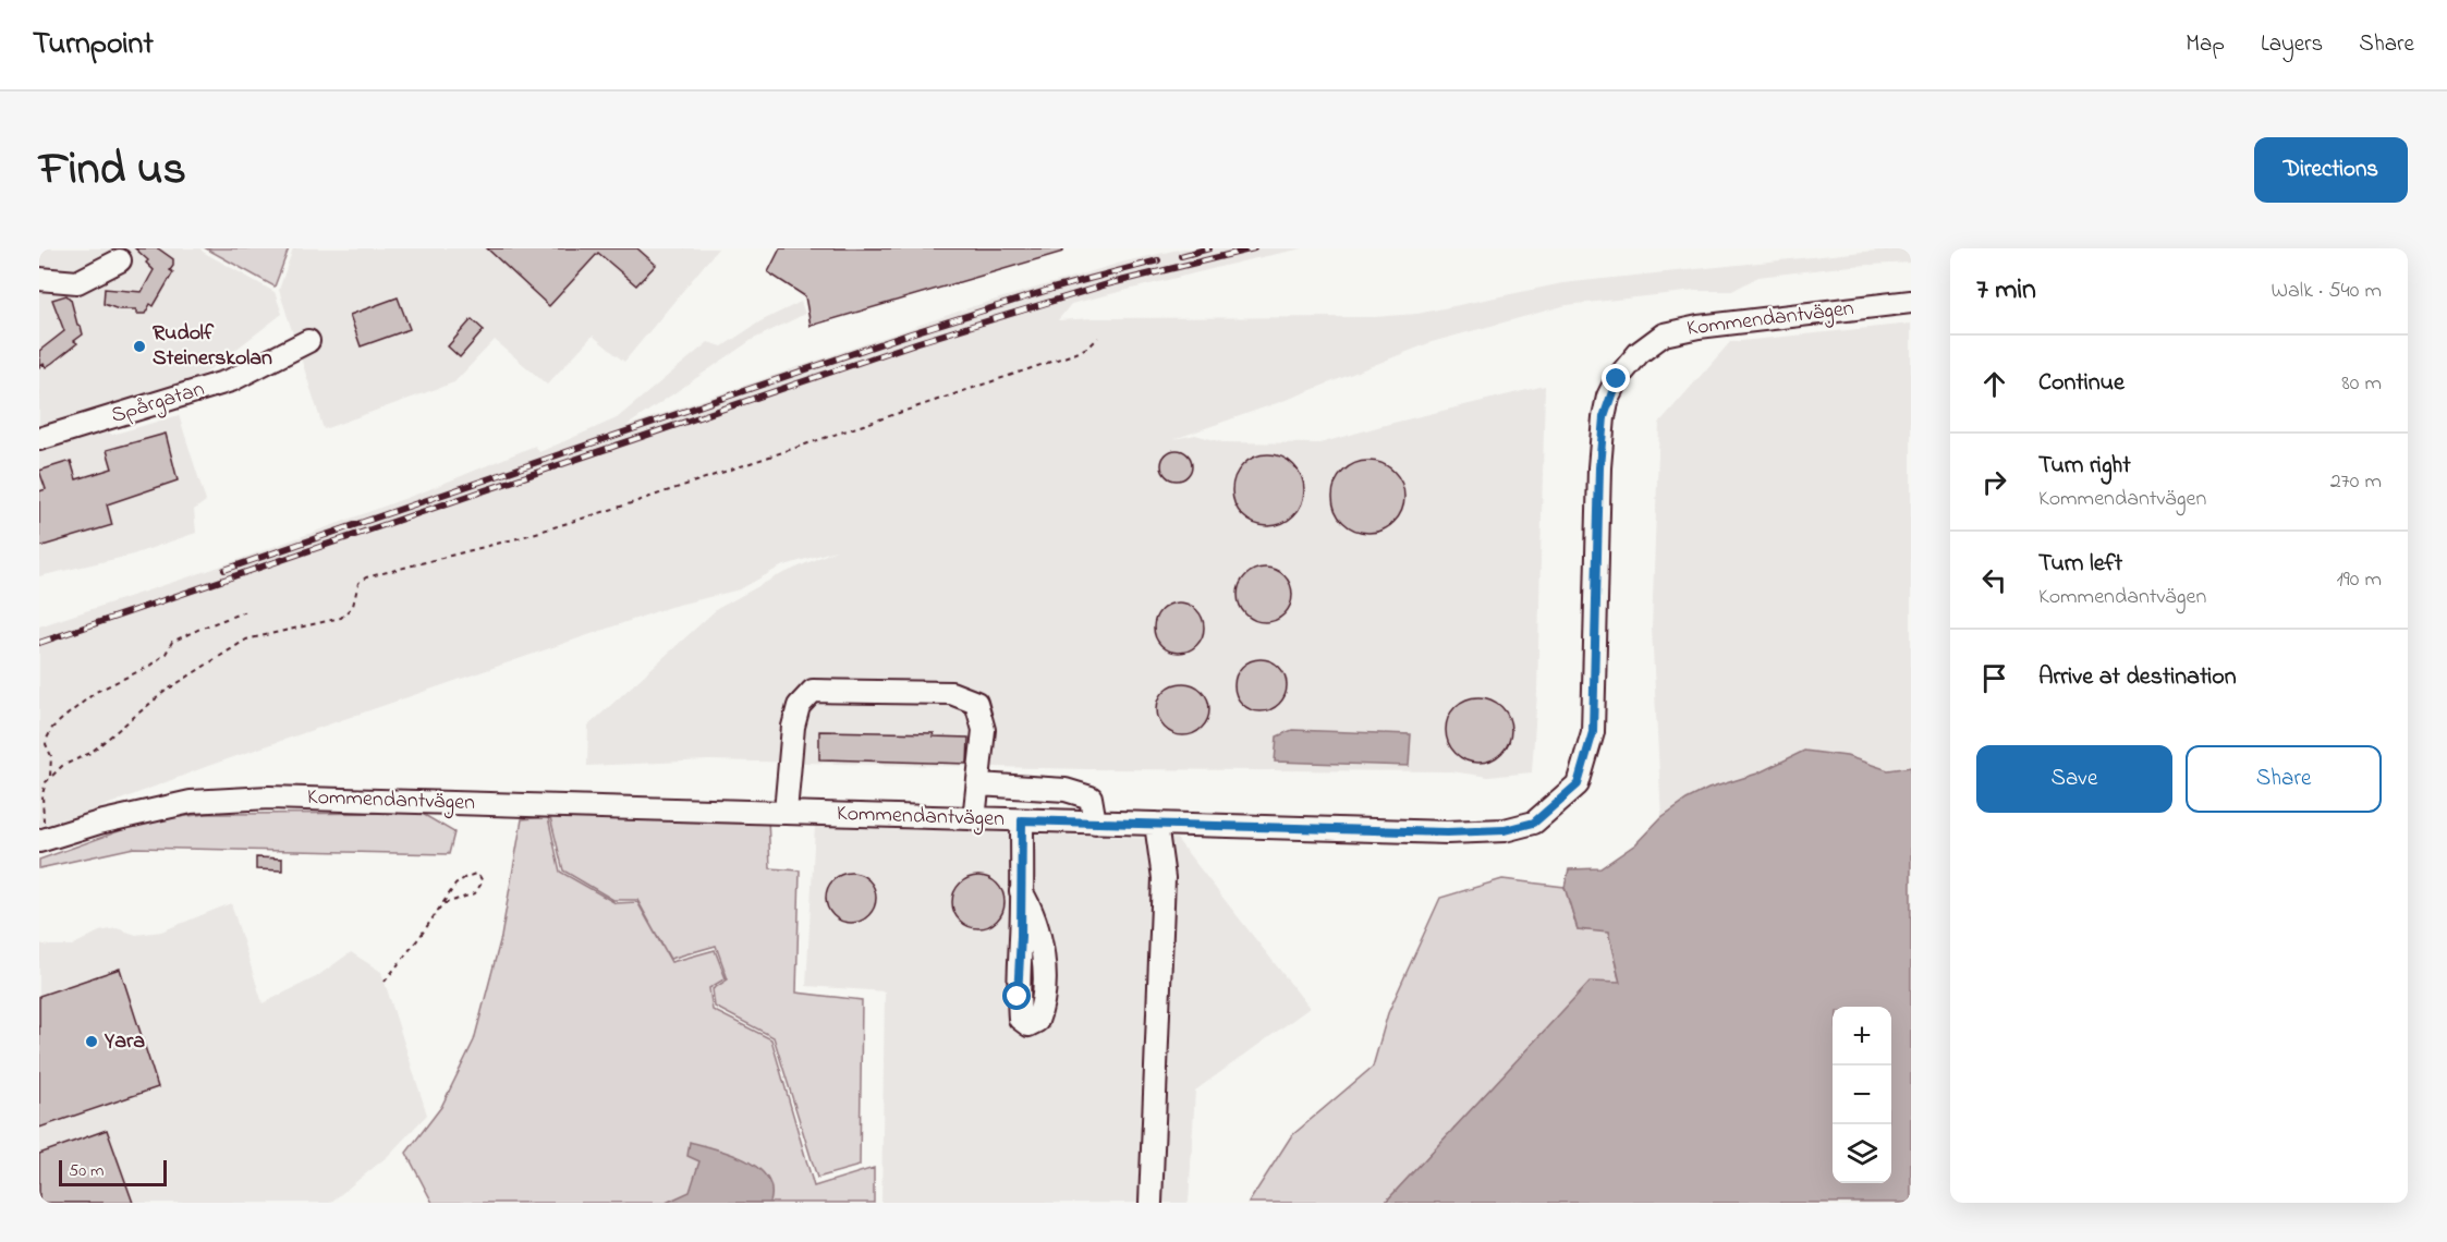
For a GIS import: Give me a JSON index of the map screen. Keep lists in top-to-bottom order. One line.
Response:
{"streets":{"street":["Kommendantvägen","Spårgatan"]},"places":["Rudolf Steinerskolan","Yara"],"scale_bar":"50 m","page":{"header":"Turnpoint","nav":["Map","Layers","Share"],"title":"Find us","buttons":["Directions",["Save","Share"]],"heading":["7 min","Walk · 540 m"],"list":[["Continue","80 m"],["Turn right","Kommendantvägen","270 m"],["Turn left","Kommendantvägen","190 m"],"Arrive at destination"],"map_buttons":["+","−"],"scale":"50 m"}}
